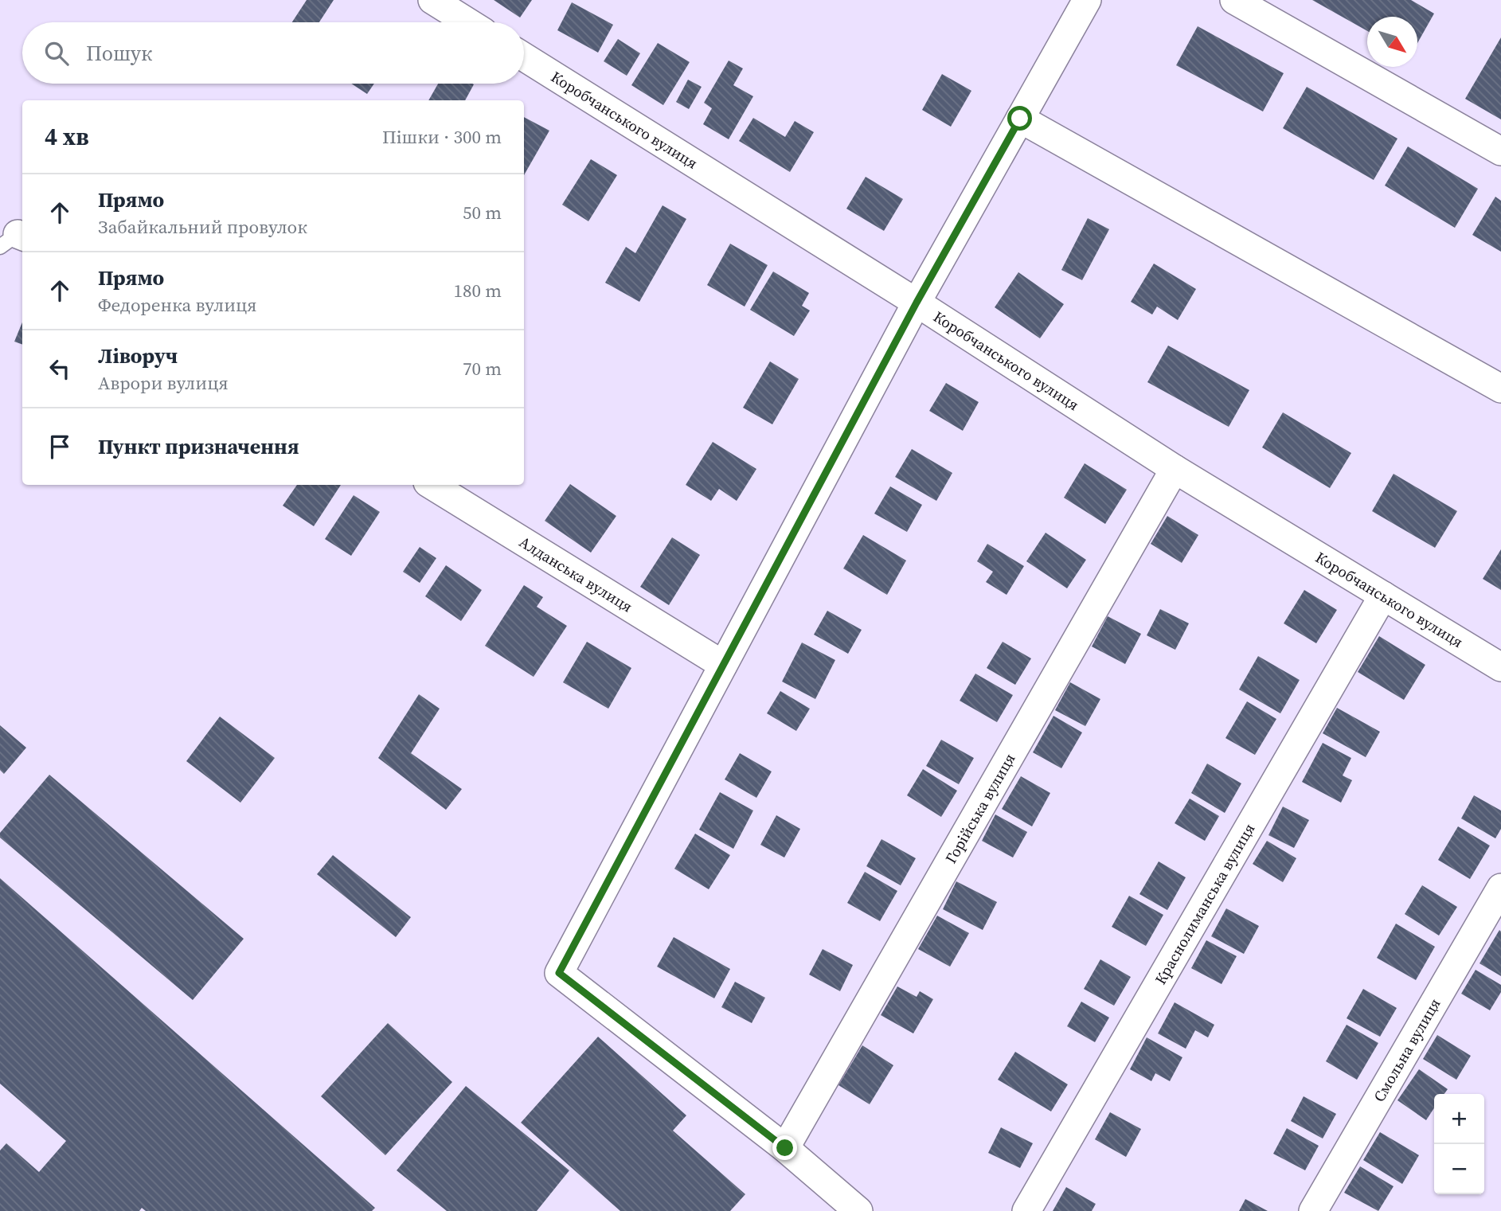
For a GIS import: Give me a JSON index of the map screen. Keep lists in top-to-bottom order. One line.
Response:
{"streets":{"street":["Коробчанського вулиця","Алданська вулиця","Горійська вулиця","Краснолиманська вулиця","Смольна вулиця"]},"crossings":[["Коробчанського вулиця","Горійська вулиця"],["Коробчанського вулиця","Краснолиманська вулиця"]],"north":"bottom right","page":{"search":"Пошук","heading":["4 хв","Пішки · 300 m"],"list":[["Прямо","Забайкальний провулок","50 m"],["Прямо","Федоренка вулиця","180 m"],["Ліворуч","Аврори вулиця","70 m"],"Пункт призначення"],"map_buttons":["+","−"]}}
